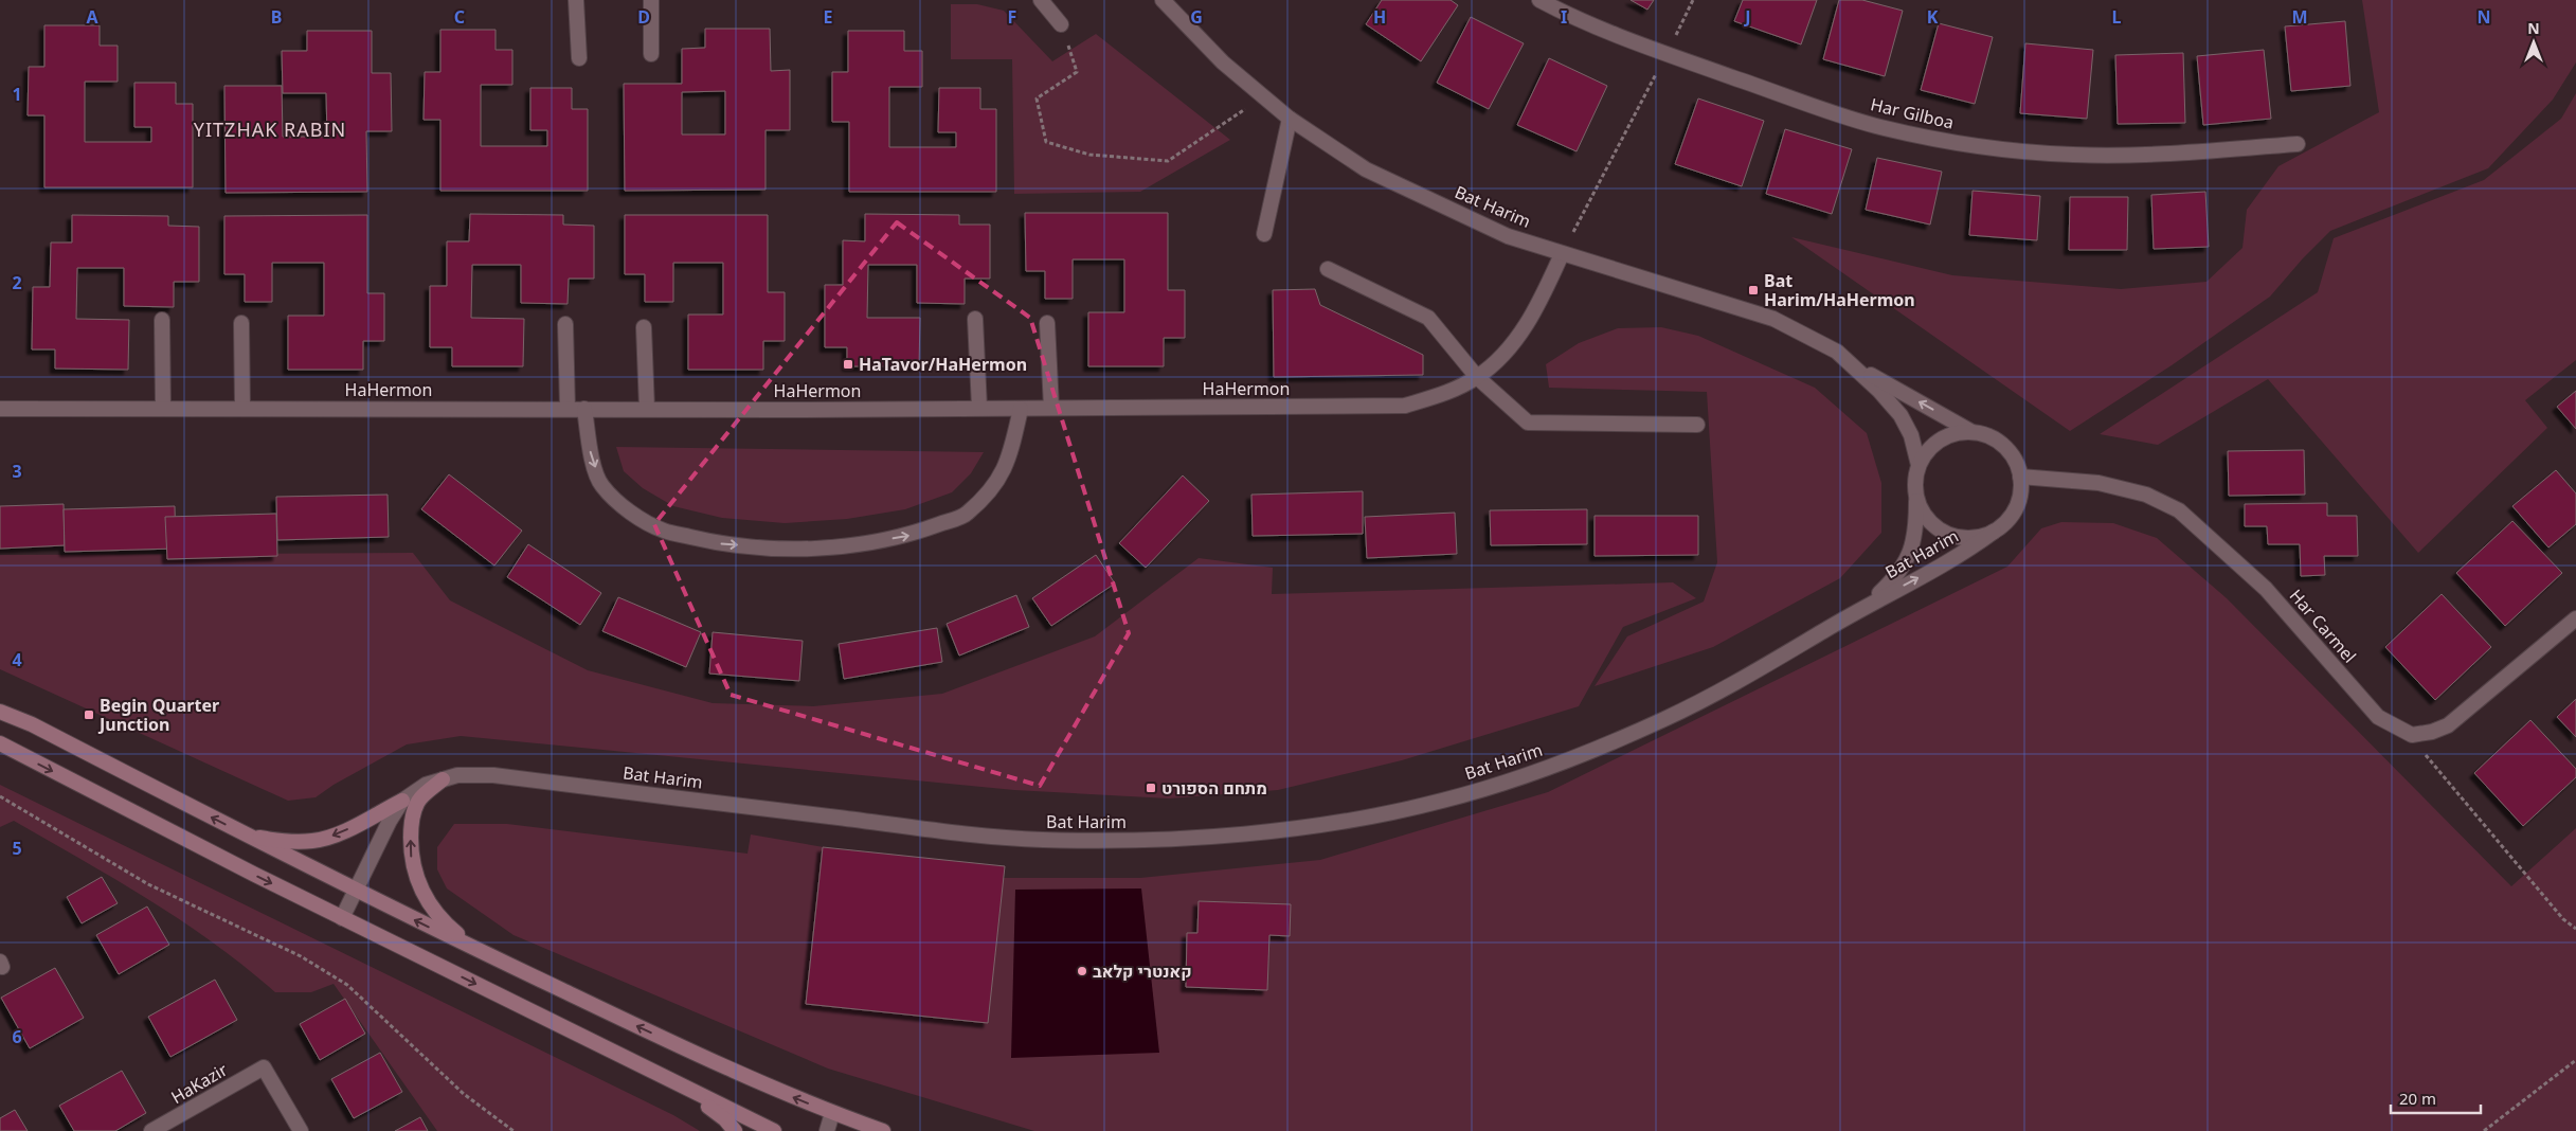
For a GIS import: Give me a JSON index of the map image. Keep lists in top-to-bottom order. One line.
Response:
{"streets":{"street":["Har Gilboa","Bat Harim","HaHermon","Har Carmel","HaKazir"]},"crossings":[["Bat Harim","HaHermon"],["Bat Harim","Har Carmel"]],"districts":["YITZHAK RABIN"],"places":{"transit":["Bat Harim/HaHermon","HaTavor/HaHermon","Begin Quarter Junction","מתחם הספורט"],"other":["קאנטרי קלאב"]},"scale_bar":"20 m","north":"top","grid":{"columns":["A","B","C","D","E","F","G","H","I","J","K","L","M","N"],"rows":["1","2","3","4","5","6"]}}
